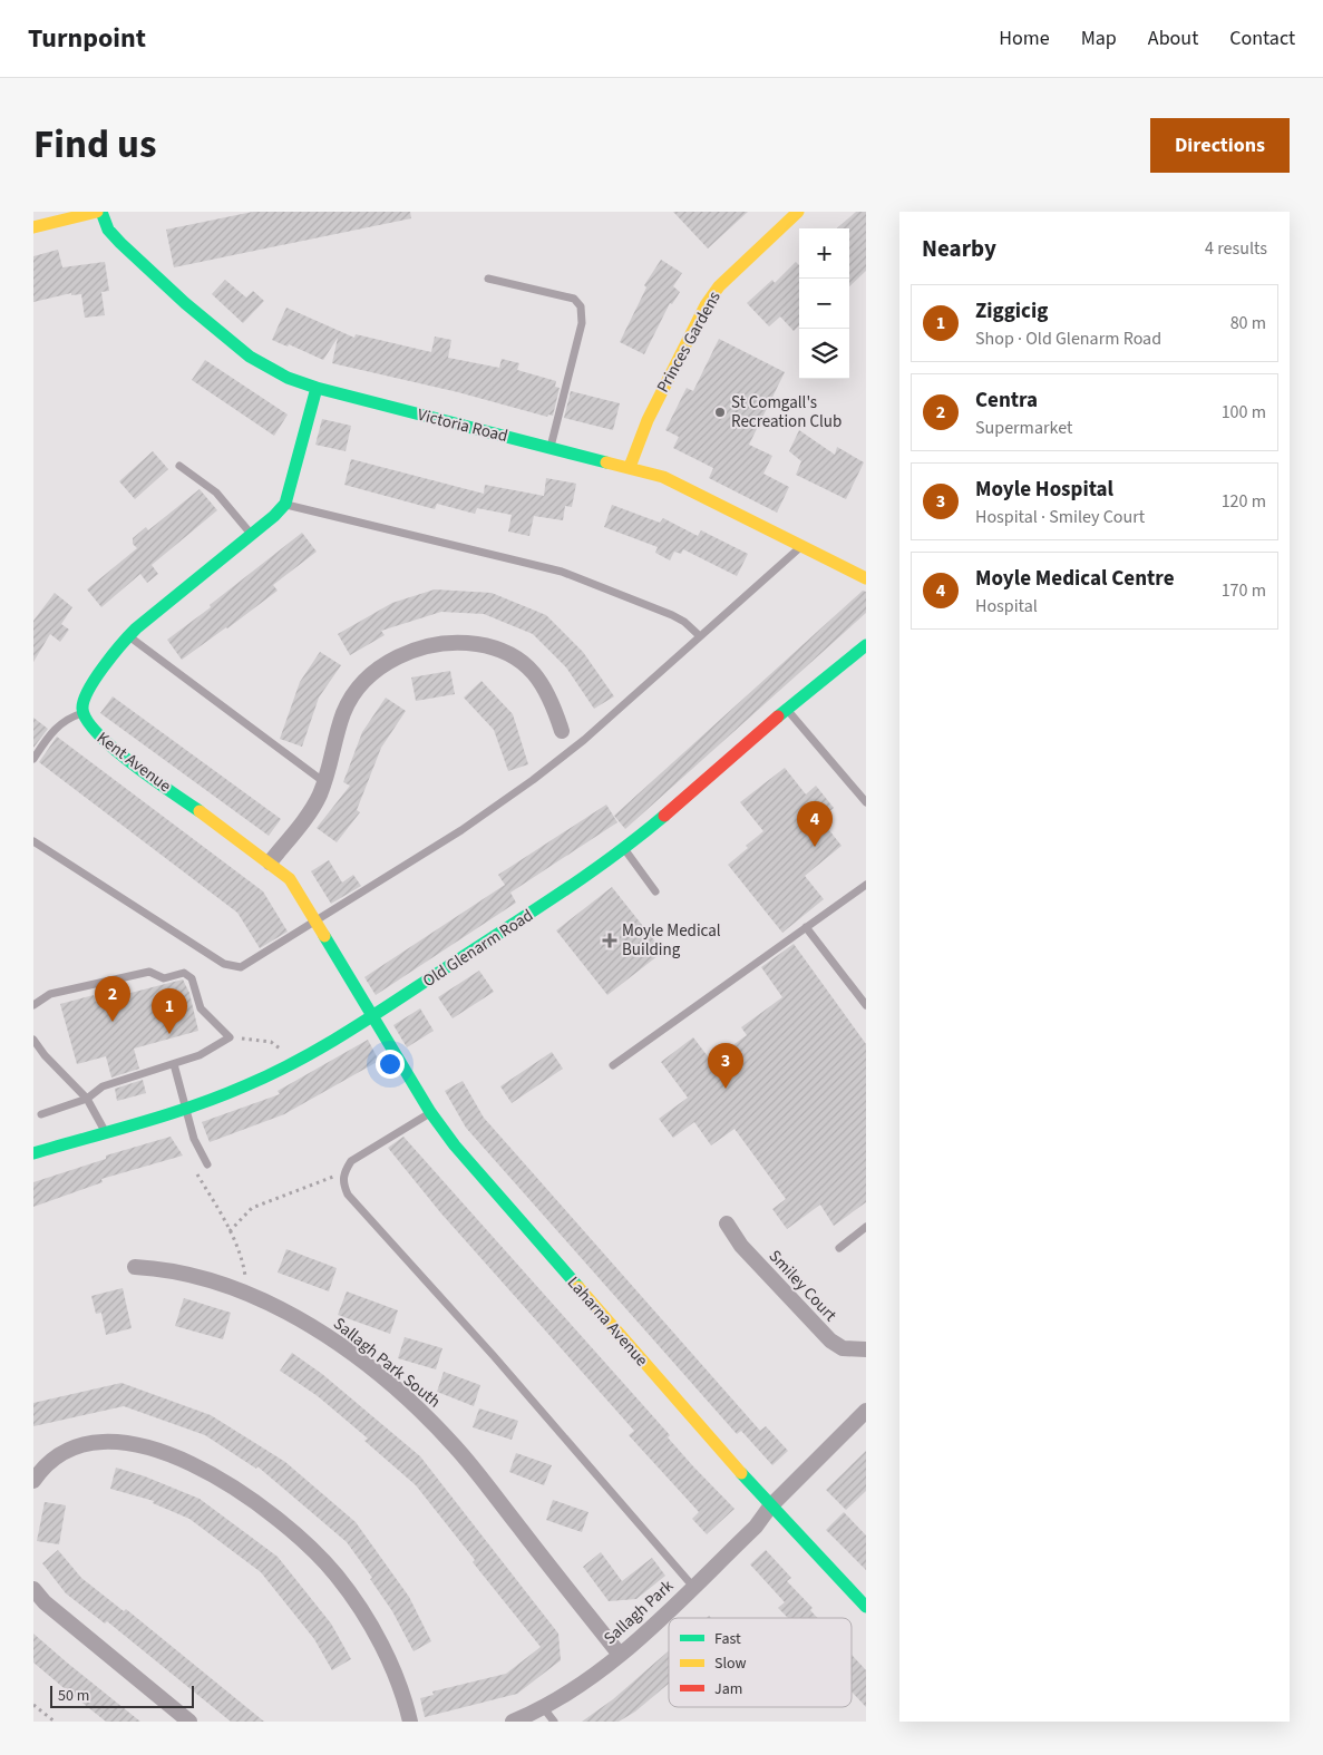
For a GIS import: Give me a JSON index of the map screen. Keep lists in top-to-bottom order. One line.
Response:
{"streets":{"street":["Princes Gardens","Victoria Road","Kent Avenue","Old Glenarm Road","Smiley Court","Laharna Avenue","Sallagh Park South","Sallagh Park"]},"crossings":[["Princes Gardens","Victoria Road"],["Kent Avenue","Old Glenarm Road"],["Kent Avenue","Laharna Avenue"],["Old Glenarm Road","Laharna Avenue"],["Laharna Avenue","Sallagh Park"],["Sallagh Park South","Sallagh Park"]],"places":{"other":["St Comgall's Recreation Club"],"health":["Moyle Medical Building"]},"legend":["Fast","Slow","Jam"],"scale_bar":"50 m","page":{"header":"Turnpoint","nav":["Home","Map","About","Contact"],"title":"Find us","buttons":"Directions","heading":["Nearby","4 results"],"map_buttons":["+","−"],"list":[{"mark":"1","name":"Ziggicig","note":"Shop · Old Glenarm Road","value":"80 m"},{"mark":"2","name":"Centra","note":"Supermarket","value":"100 m"},{"mark":"3","name":"Moyle Hospital","note":"Hospital · Smiley Court","value":"120 m"},{"mark":"4","name":"Moyle Medical Centre","note":"Hospital","value":"170 m"}],"pins":["4","2","1","3"],"scale":"50 m"}}
